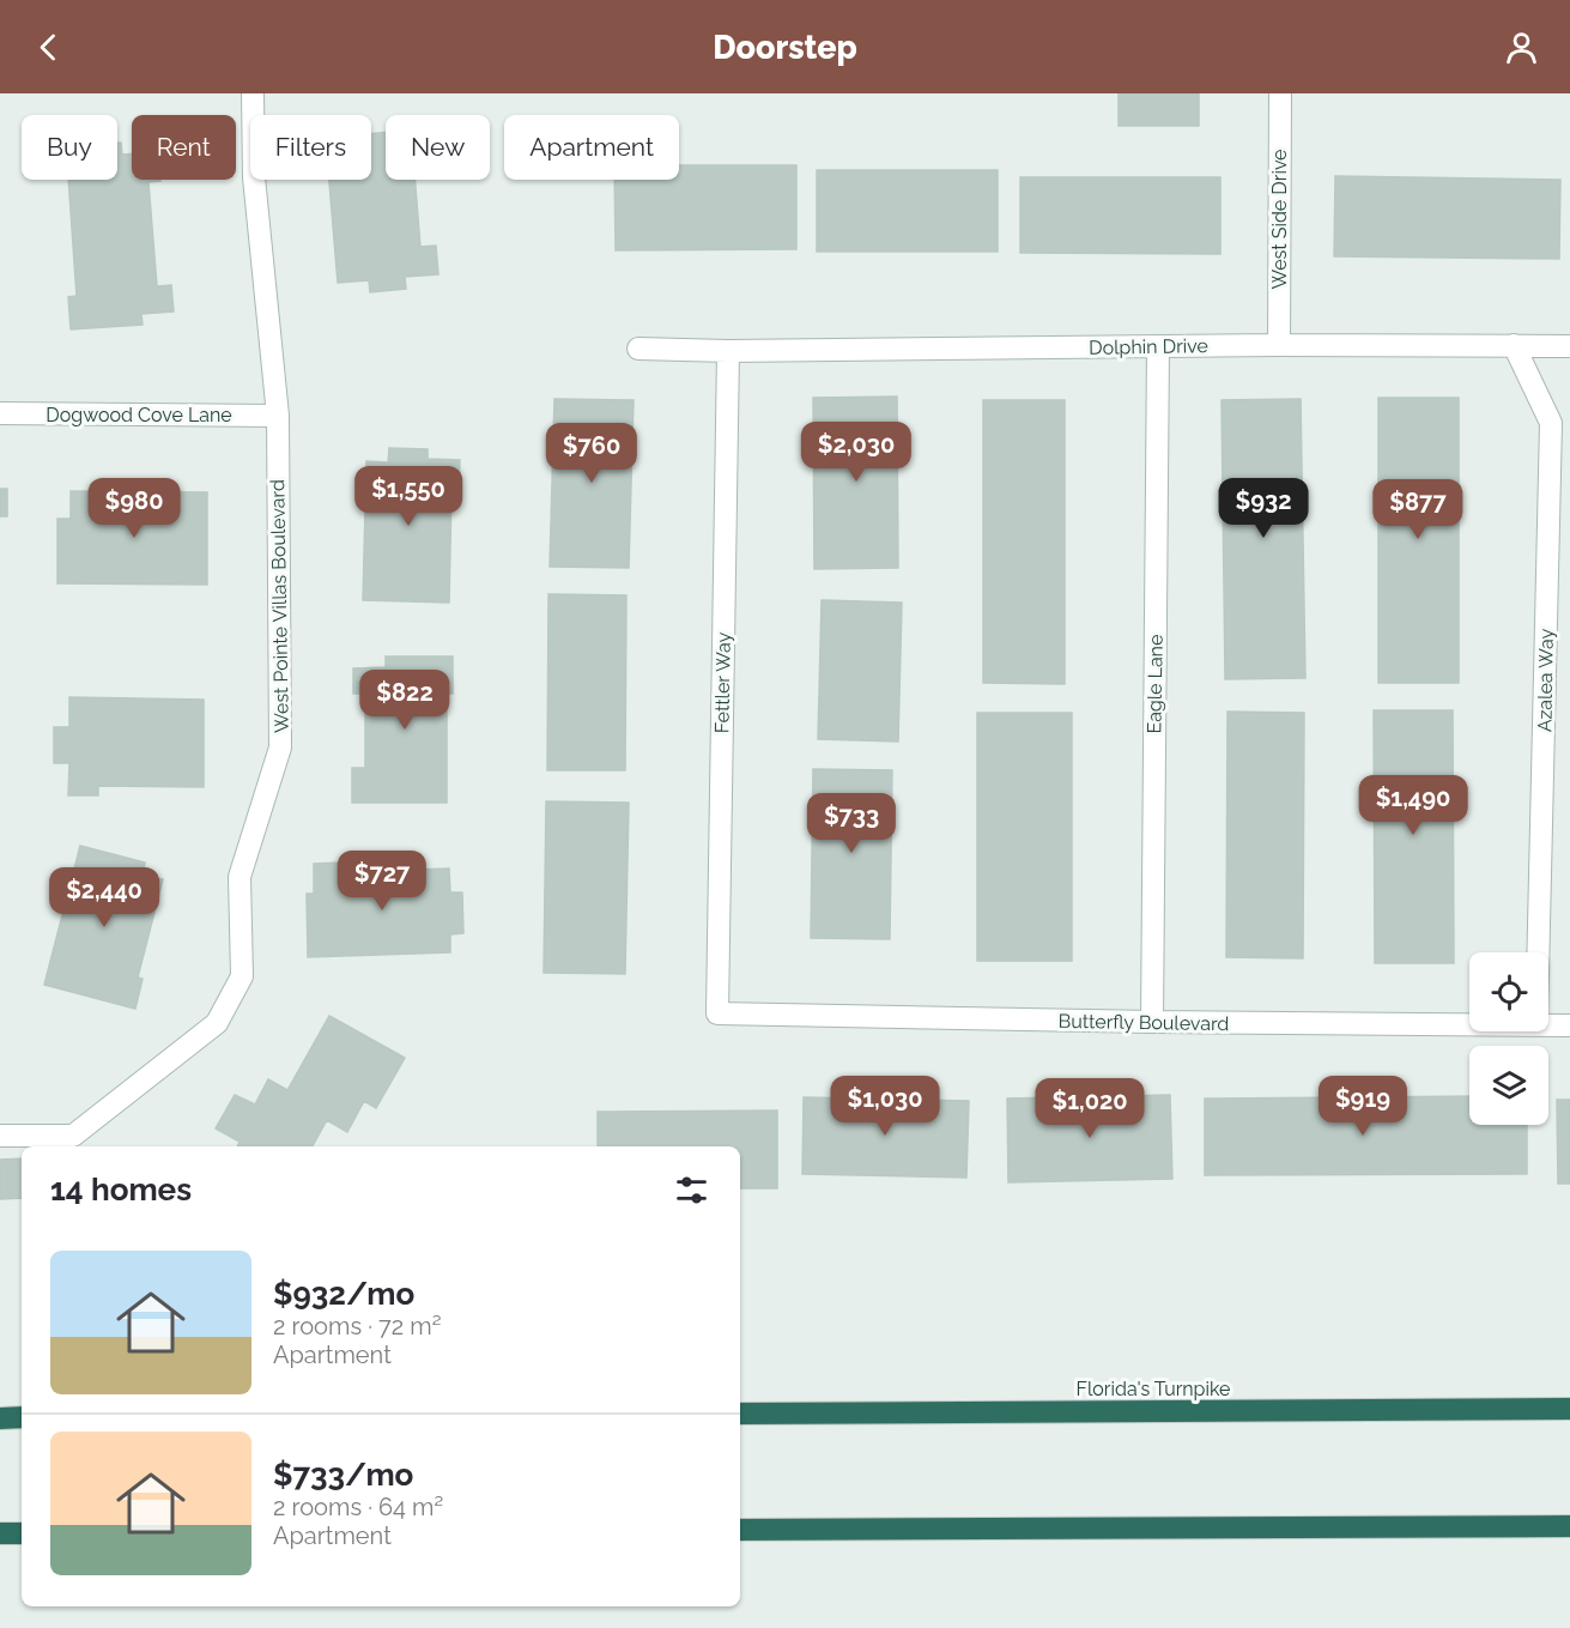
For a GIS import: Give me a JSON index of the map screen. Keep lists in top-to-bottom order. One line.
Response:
{"streets":{"highway":["Florida's Turnpike"],"lane":["West Side Drive","Dolphin Drive","Dogwood Cove Lane","West Pointe Villas Boulevard","Azalea Way","Fettler Way","Eagle Lane","Butterfly Boulevard"]},"crossings":[["West Side Drive","Dolphin Drive"],["Dolphin Drive","Azalea Way"],["Dolphin Drive","Fettler Way"],["Dolphin Drive","Eagle Lane"],["Dogwood Cove Lane","West Pointe Villas Boulevard"],["Fettler Way","Butterfly Boulevard"],["Eagle Lane","Butterfly Boulevard"]],"page":{"header":"Doorstep","chip":["Buy","Rent","Filters","New","Apartment"],"price":["$2,030","$760","$1,550","$980","$932","$877","$822","$1,490","$733","$727","$2,440","$1,030","$919","$1,020"],"heading":"14 homes","list":[{"name":"$932/mo","note":"2 rooms · 72 m² · Apartment"},{"name":"$733/mo","note":"2 rooms · 64 m² · Apartment"}]}}
